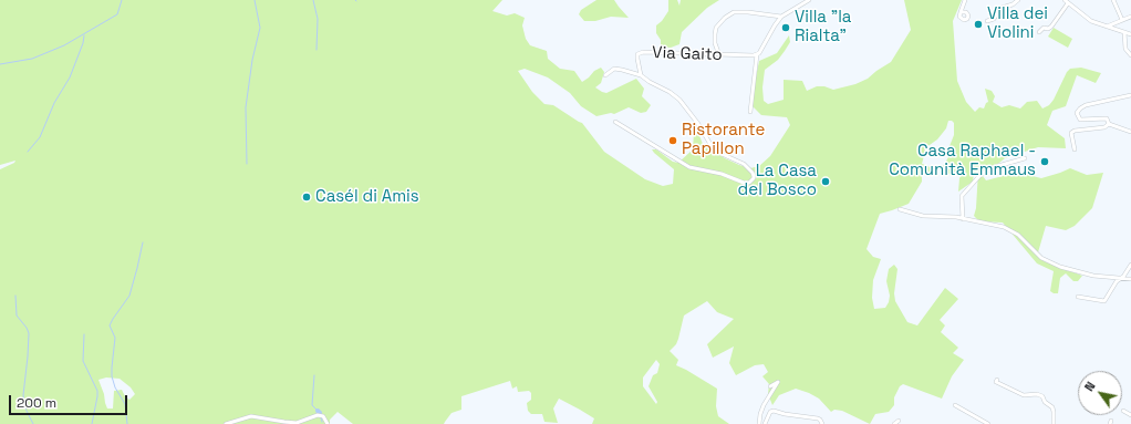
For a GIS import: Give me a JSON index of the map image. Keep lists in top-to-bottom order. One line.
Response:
{"streets":{"street":["Via Gaito"]},"places":["Villa dei Violini","Villa \"la Rialta\"","Ristorante Papillon","Casa Raphael - Comunità Emmaus","La Casa del Bosco","Casél di Amis"],"scale_bar":"200 m","north":"top left"}
